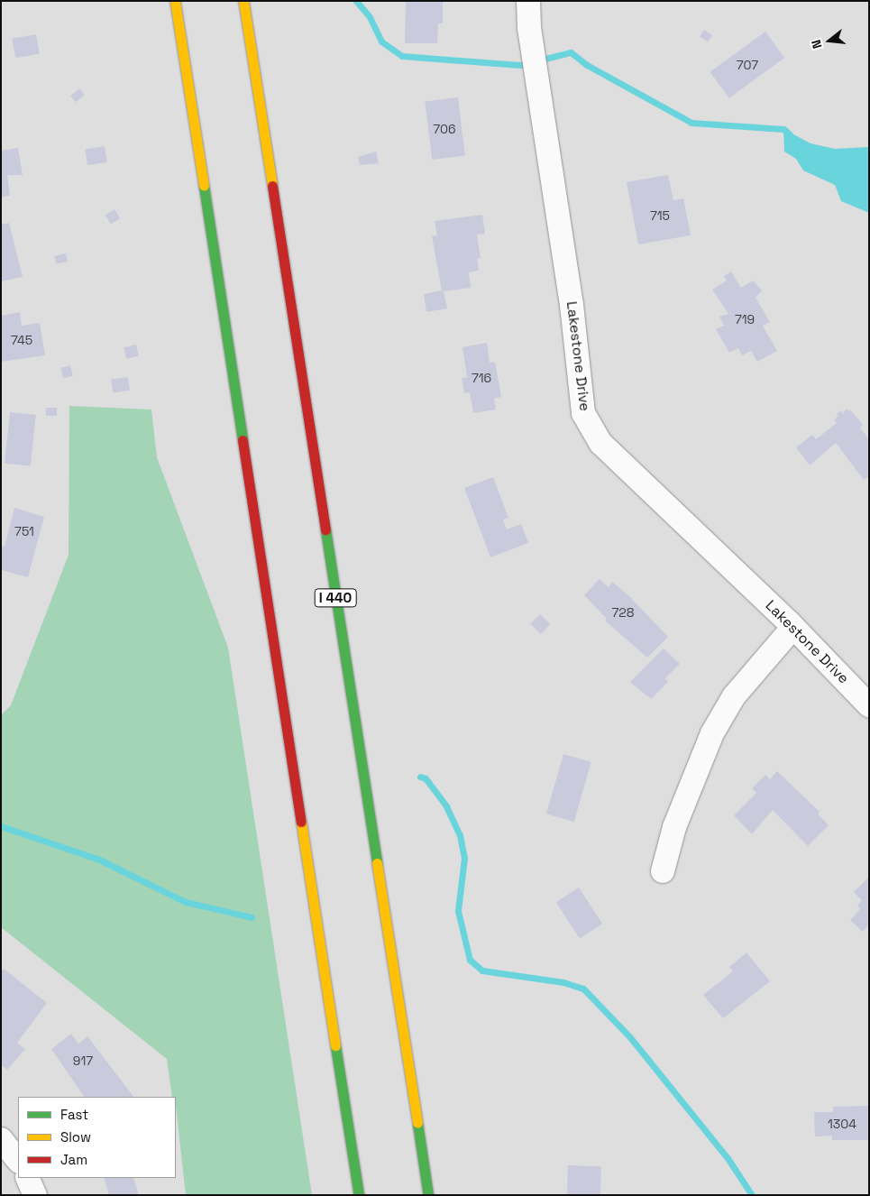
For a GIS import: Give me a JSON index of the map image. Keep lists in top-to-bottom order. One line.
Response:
{"streets":{"highway":["I 440"],"street":["Lakestone Drive"]},"house_numbers":["707","706","715","719","745","716","751","728","917","1304"],"legend":["Fast","Slow","Jam"],"north":"left"}
